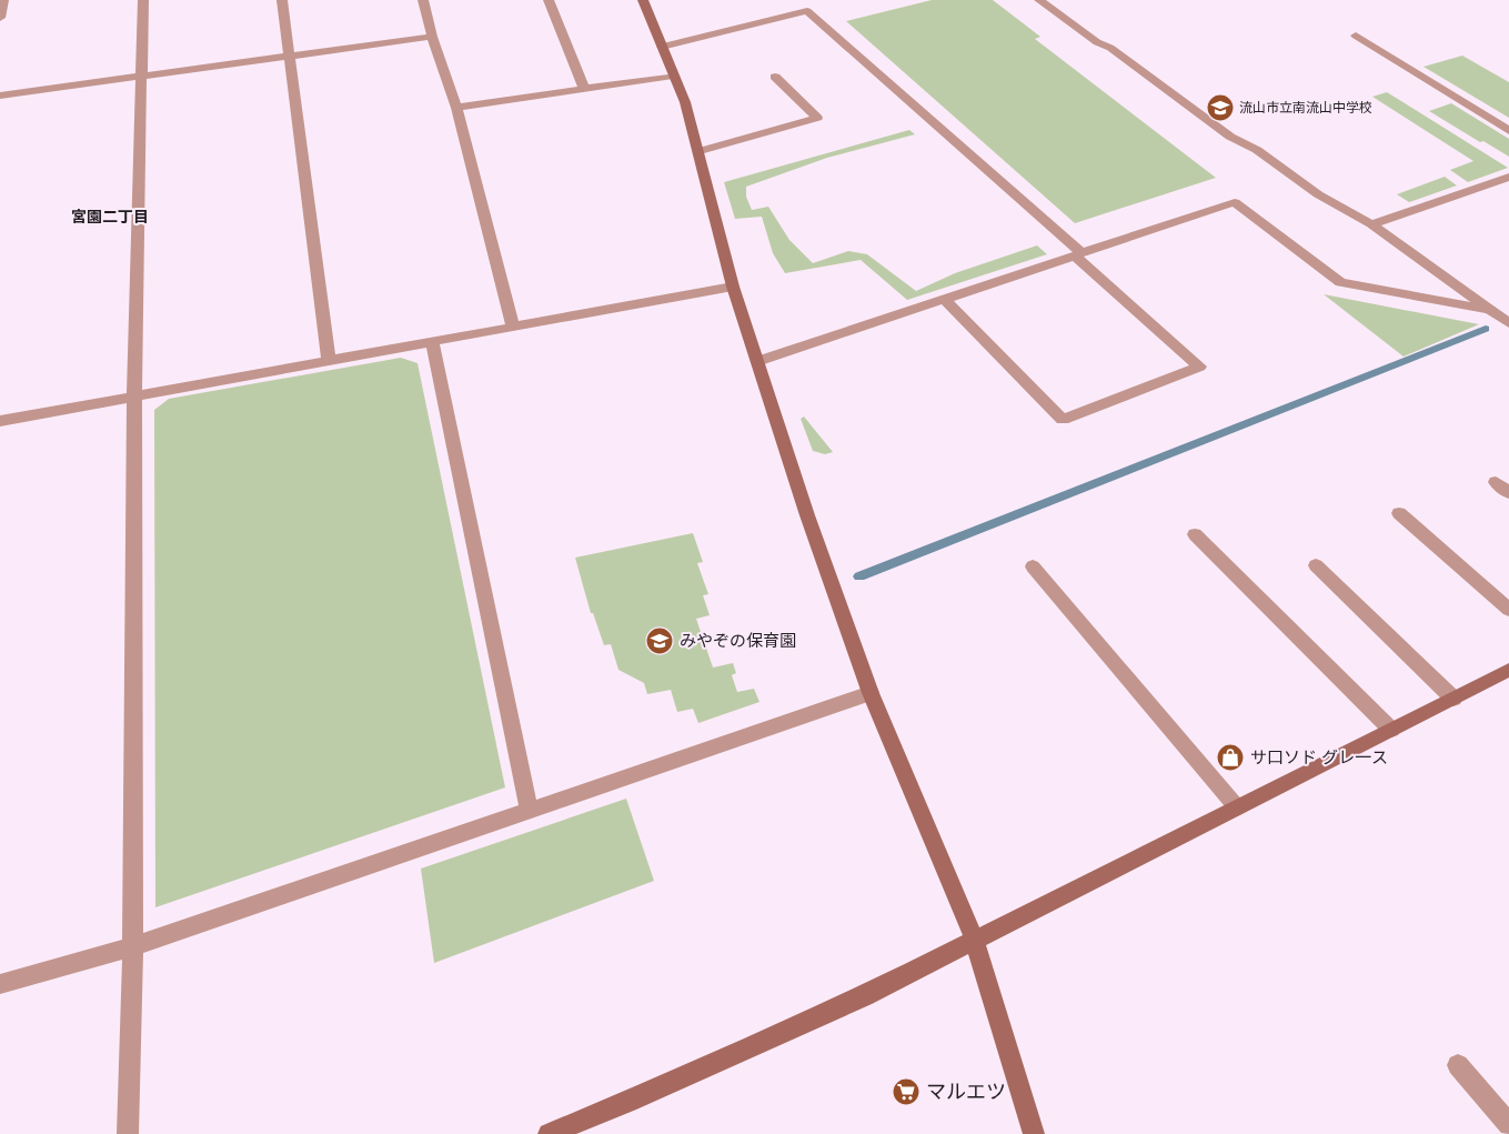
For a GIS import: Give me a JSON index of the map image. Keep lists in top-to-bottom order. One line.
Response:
{"districts":["宮園二丁目"],"places":{"school or university":["流山市立南流山中学校","みやぞの保育園"],"shop":["サ口ソド グレ一ス"],"supermarket":["マルエツ"]}}
